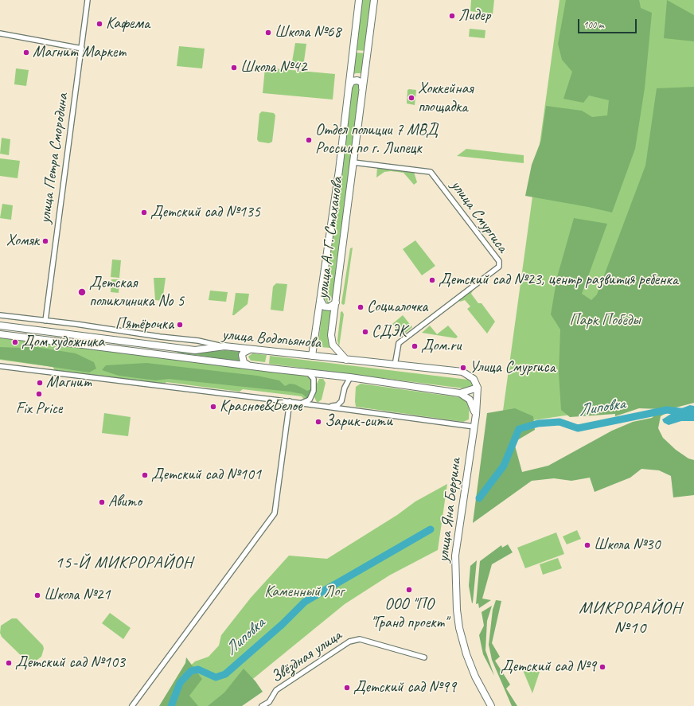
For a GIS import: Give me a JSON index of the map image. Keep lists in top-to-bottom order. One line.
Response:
{"streets":{"main road":["улица А. Г. Стаханова","улица Водопьянова","улица Яна Берзина"],"street":["улица Петра Смородина","улица Смургиса","Звёздная улица"]},"crossings":[["улица Смургиса","улица А. Г. Стаханова"],["улица Смургиса","улица Водопьянова"],["улица А. Г. Стаханова","улица Водопьянова"],["улица Водопьянова","улица Яна Берзина"]],"districts":["15-Й МИКРОРАЙОН","МИКРОРАЙОН №10"],"water":["Липовка"],"parks":["Парк Победы","Каменный Лог"],"places":["Лидер","Кафема","Школа №68","Магнит Маркет","Школа №42","Хоккейная площадка","Отдел полиции 7 МВД России по г. Липецк","Детский сад №135","Хомяк","Детский сад №23, центр развития ребенка","Детская поликлиника No 5","Социалочка","Пятёрочка","СДЭК","Дом художника","Дом.ru","Улица Смургиса","Магнит","Fix Price","Красное&Белое","Зарик-сити","Детский сад №101","Авито","Школа №30","ООО \"ПО \"Гранд проект\"","Школа №21","Детский сад №103","Детский сад №9","Детский сад №99"],"scale_bar":"100 m"}
